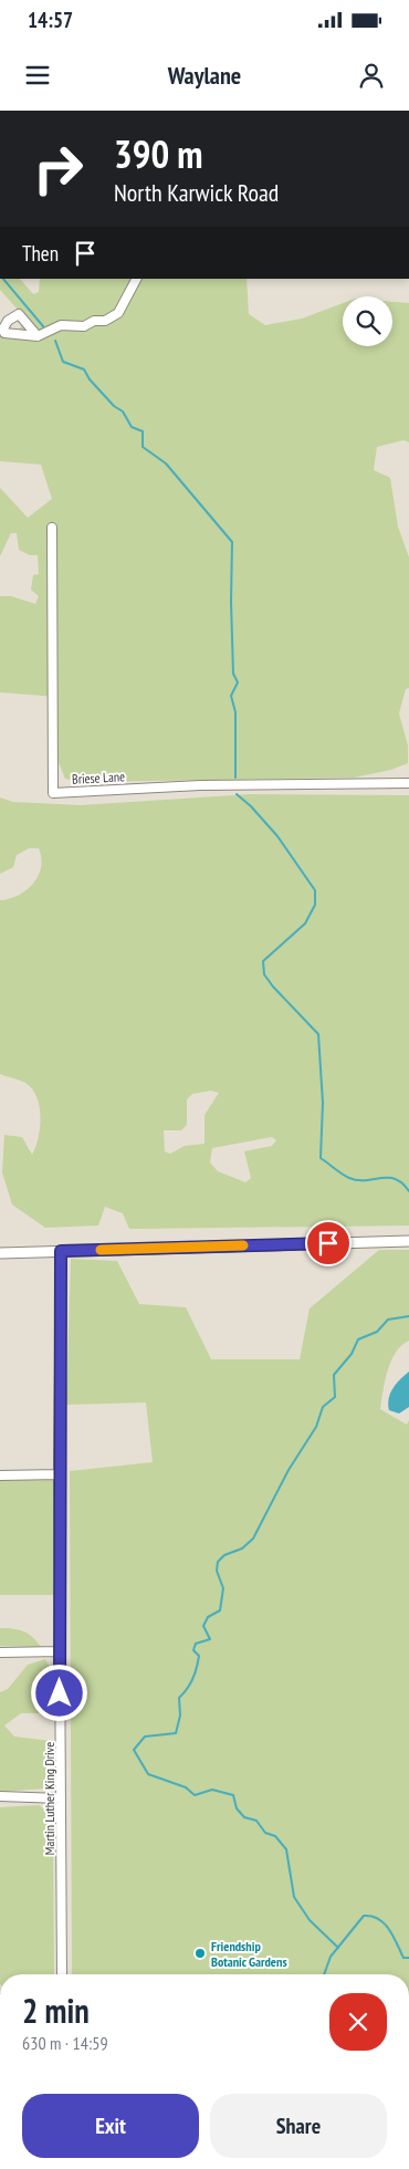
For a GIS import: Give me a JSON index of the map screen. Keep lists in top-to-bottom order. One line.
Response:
{"streets":{"street":["Briese Lane","Martin Luther King Drive"]},"places":["Friendship Botanic Gardens"],"page":{"status":"14:57","header":"Waylane","turn":["390 m","North Karwick Road"],"then":"Then","heading":["2 min","630 m · 14:59"],"buttons":["Exit","Share"]}}
